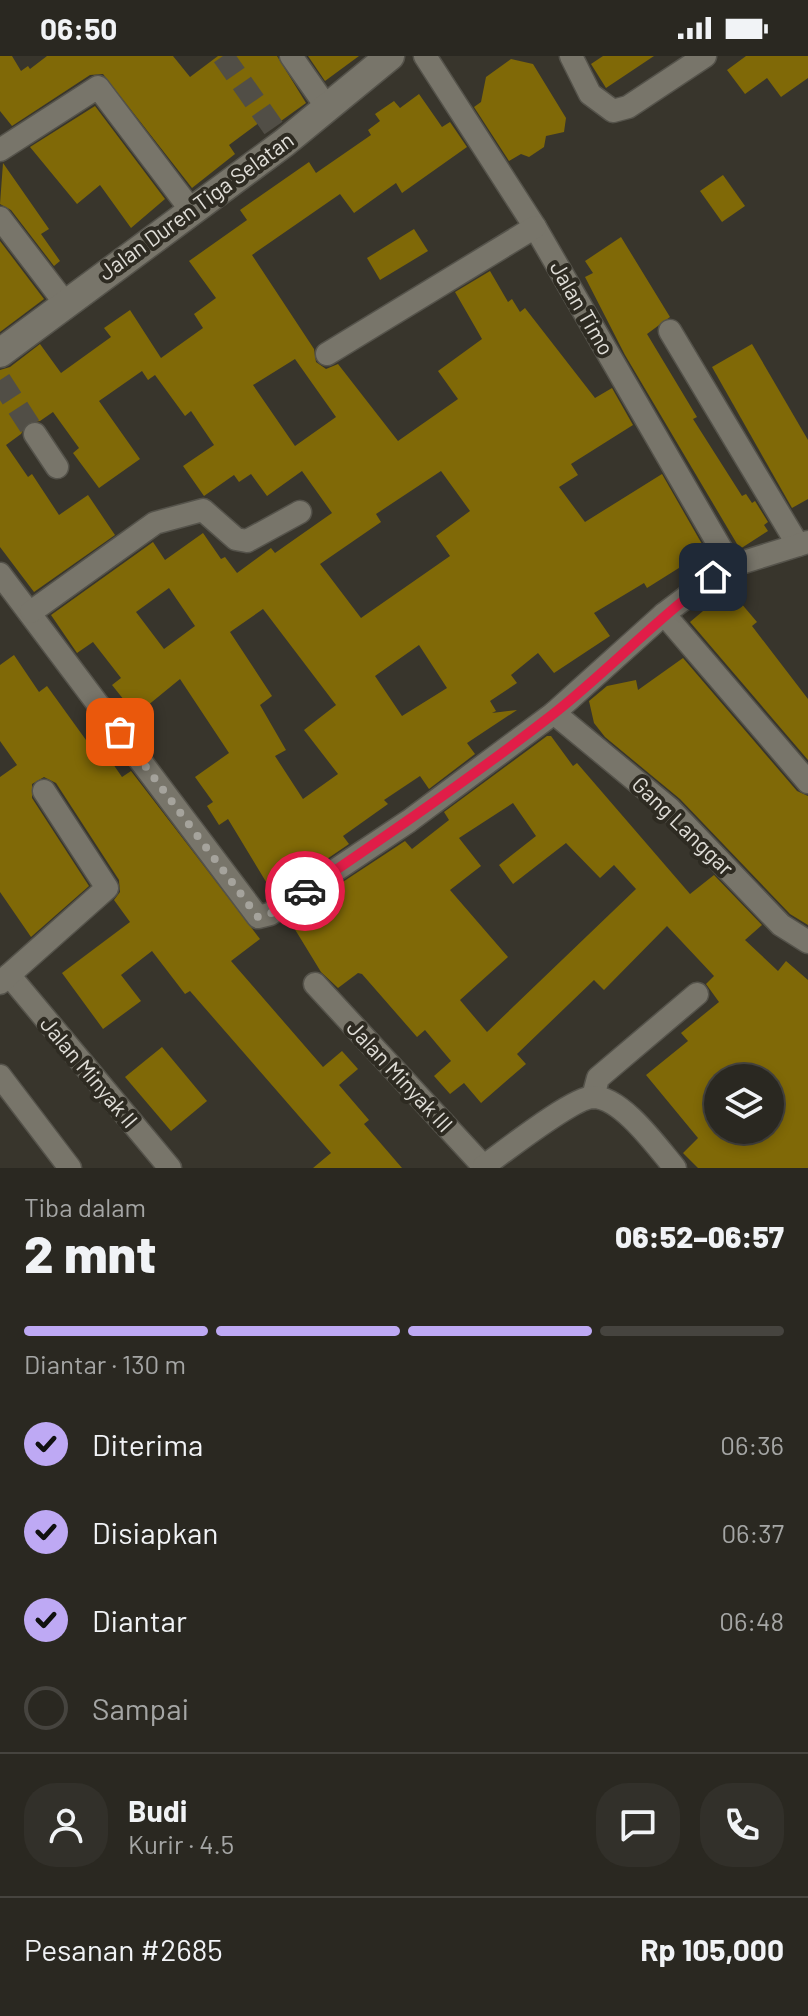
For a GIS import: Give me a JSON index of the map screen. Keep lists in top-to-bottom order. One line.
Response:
{"streets":{"street":["Jalan Duren Tiga Selatan","Jalan Timo","Gang Langgar","Jalan Minyak II","Jalan Minyak III"]},"page":{"status":"06:50","heading":["2 mnt","Tiba dalam","06:52–06:57"],"panel":["Budi","Kurir · 4.5","Pesanan #2685","Rp 105,000"],"bar":"Diantar · 130 m","list":[["Diterima","06:36"],["Disiapkan","06:37"],["Diantar","06:48"],"Sampai"]}}
